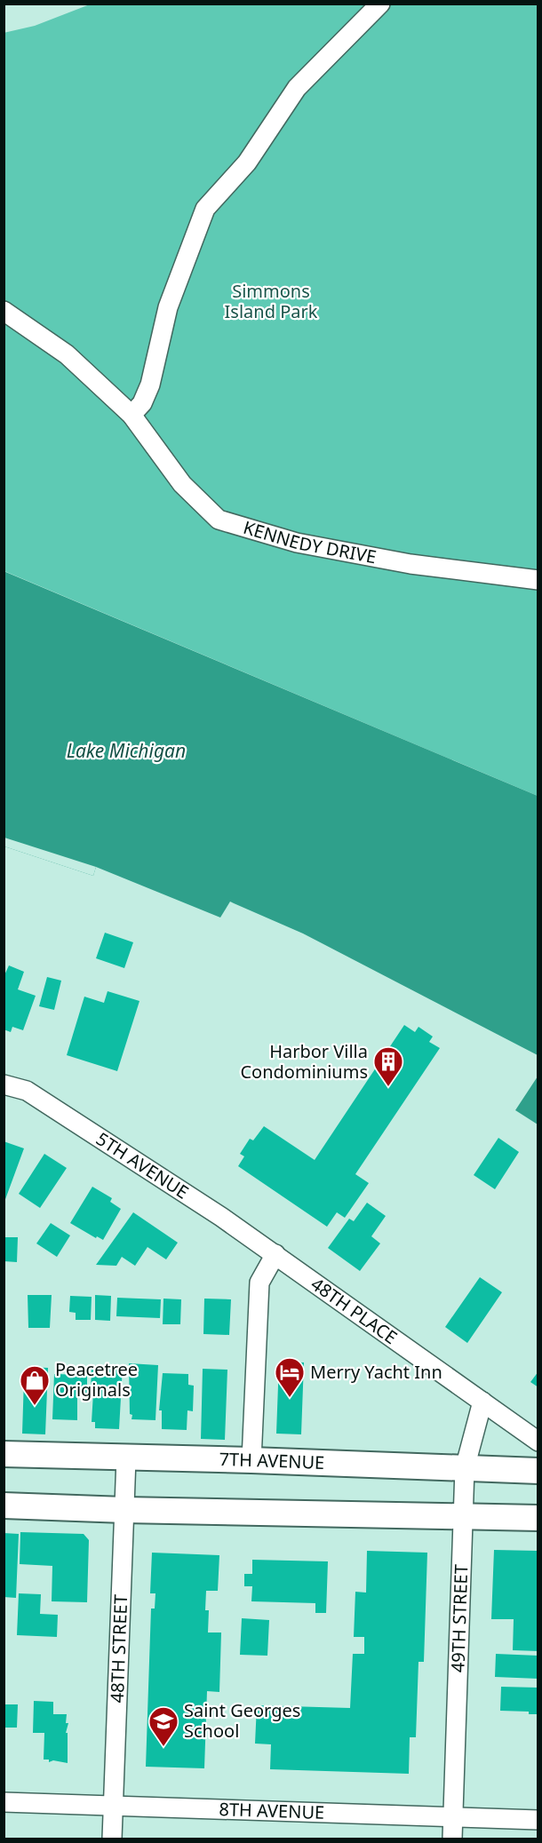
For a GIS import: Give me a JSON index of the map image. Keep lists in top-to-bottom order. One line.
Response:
{"streets":{"street":["KENNEDY DRIVE","5TH AVENUE","48TH PLACE","7TH AVENUE","49TH STREET","48TH STREET","8TH AVENUE"]},"crossings":[["5TH AVENUE","48TH PLACE"],["48TH PLACE","49TH STREET"],["7TH AVENUE","49TH STREET"],["7TH AVENUE","48TH STREET"],["49TH STREET","8TH AVENUE"],["48TH STREET","8TH AVENUE"]],"water":["Lake Michigan"],"parks":["Simmons Island Park"],"places":{"building":["Harbor Villa Condominiums"],"hotel":["Merry Yacht Inn"],"shop":["Peacetree Originals"],"school or university":["Saint Georges School"]}}
